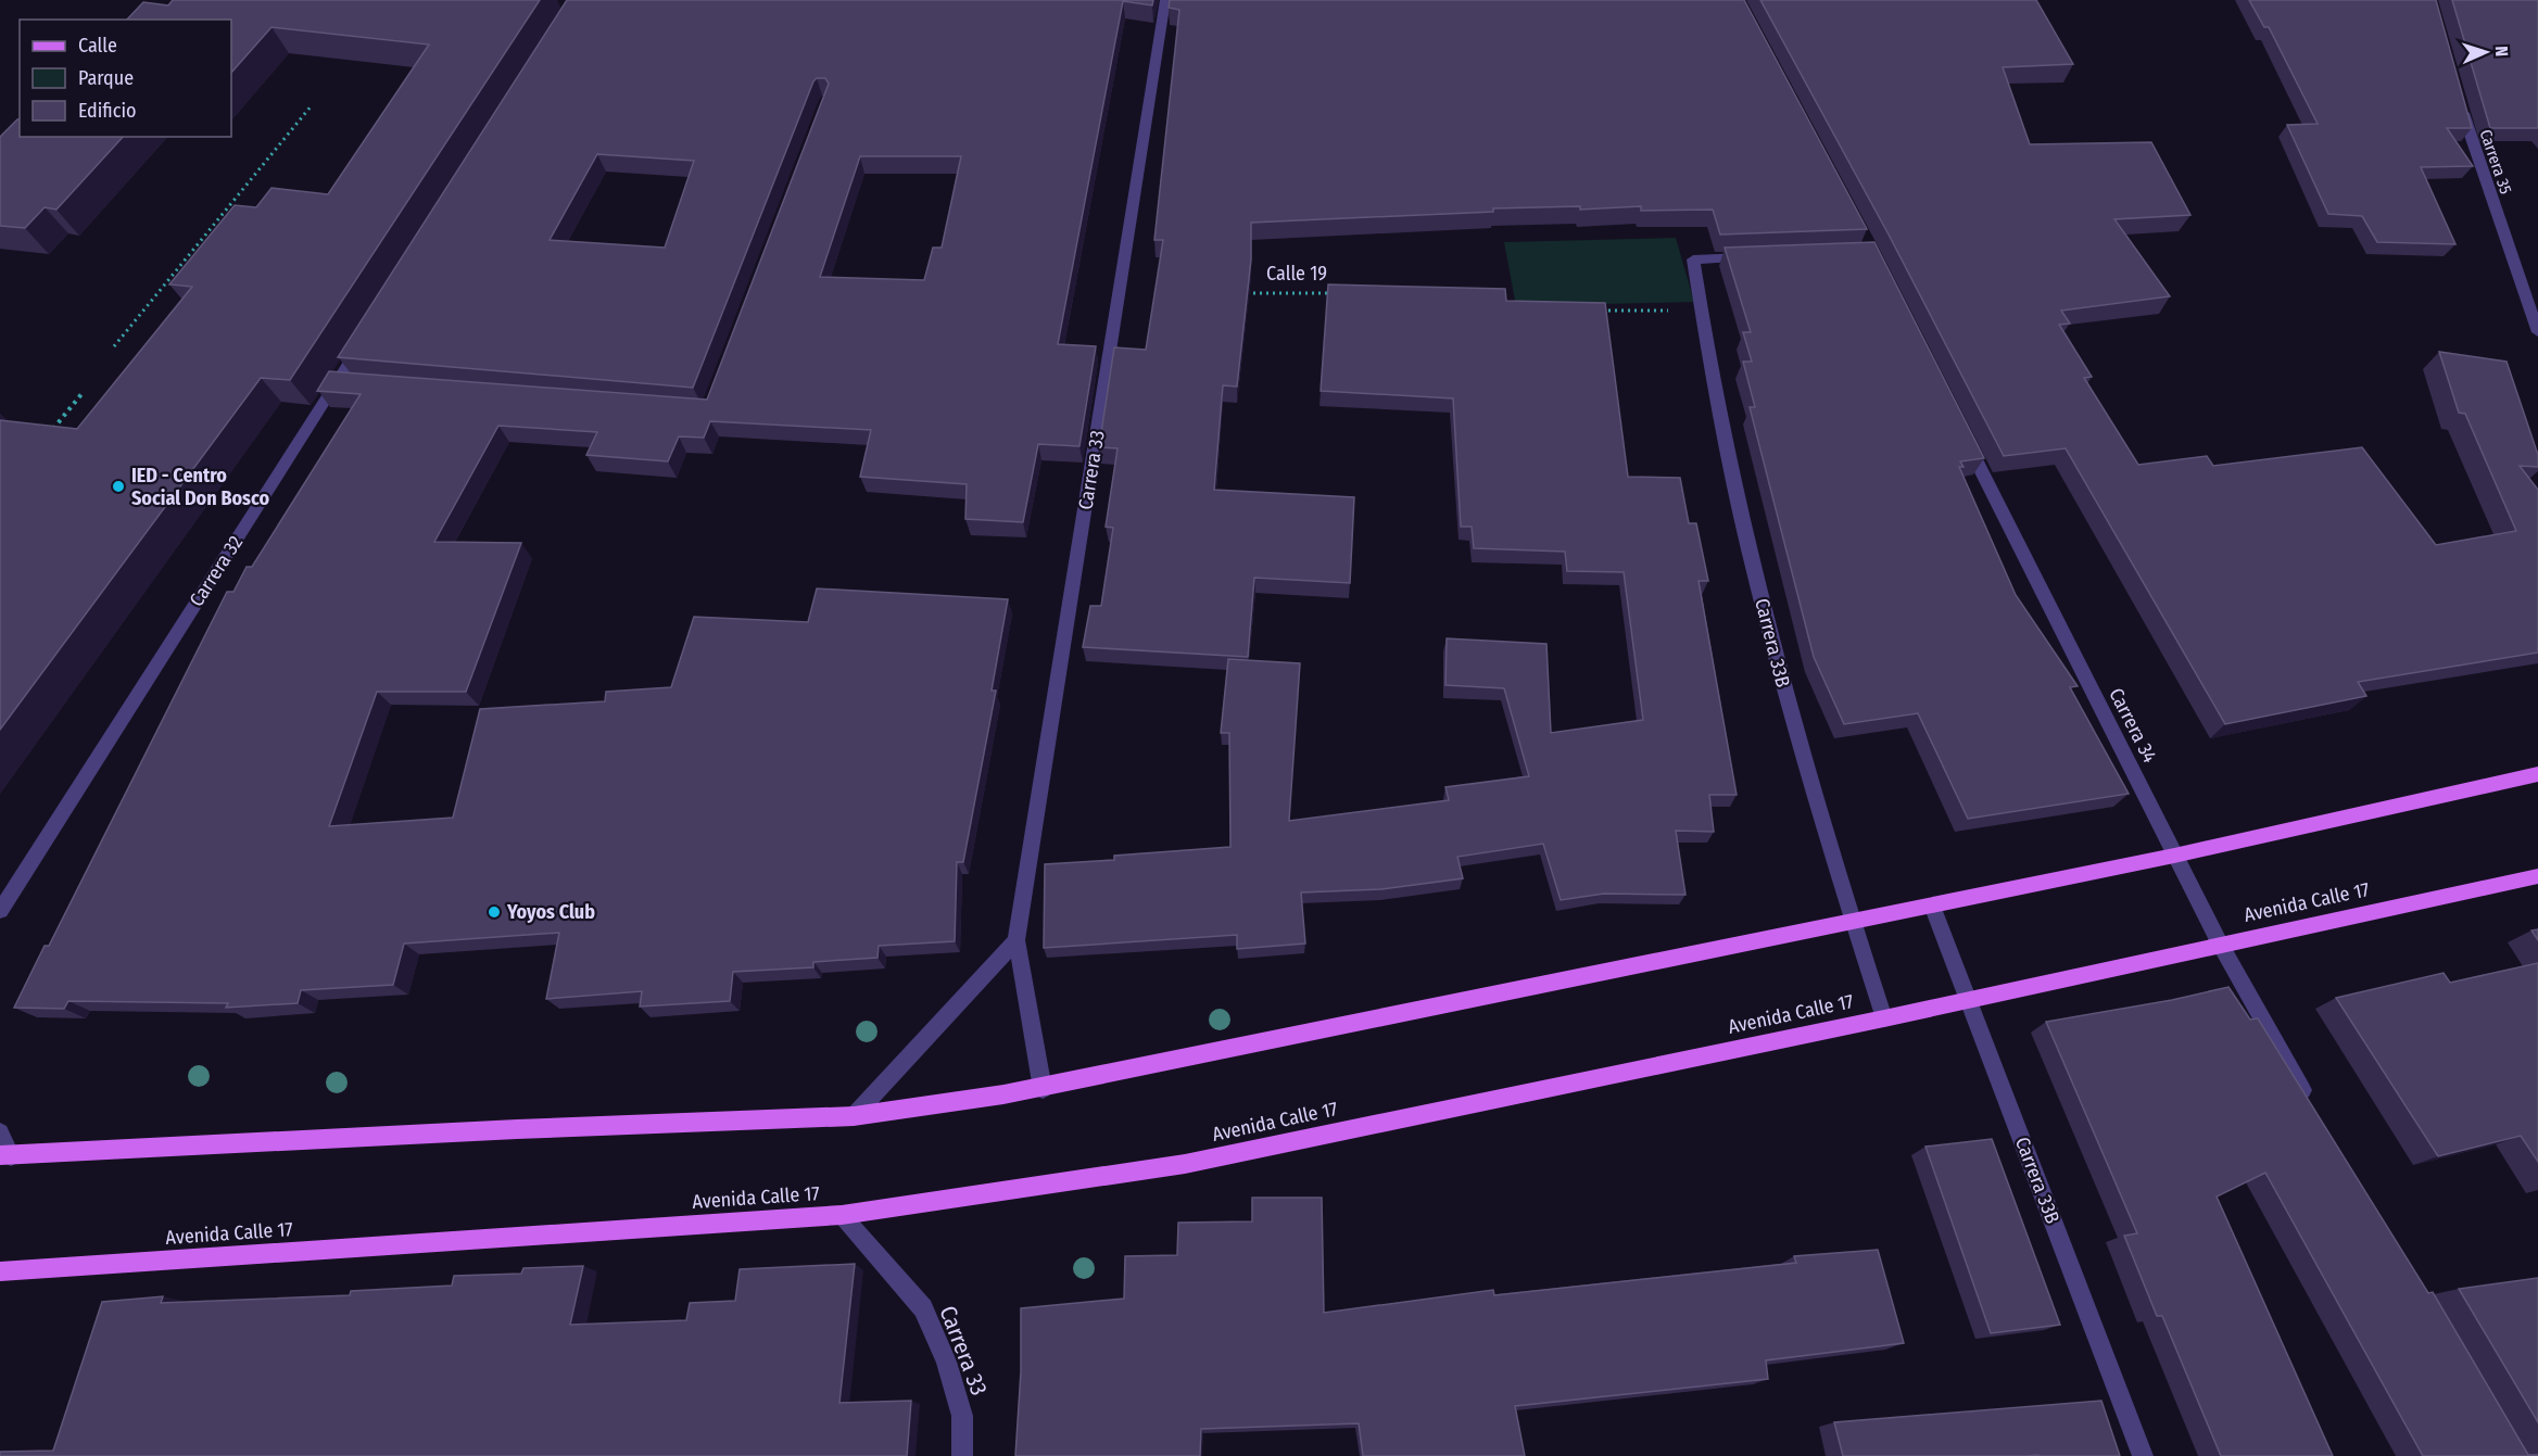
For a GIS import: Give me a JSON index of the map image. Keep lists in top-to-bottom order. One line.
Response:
{"streets":{"main road":["Avenida Calle 17"],"street":["Carrera 35","Carrera 33","Carrera 32","Carrera 33B","Carrera 34"],"path":["Calle 19"]},"crossings":[["Carrera 33","Avenida Calle 17"],["Carrera 33B","Avenida Calle 17"],["Carrera 34","Avenida Calle 17"]],"places":["IED - Centro Social Don Bosco","Yoyos Club"],"legend":["Calle","Parque","Edificio"],"north":"right"}
